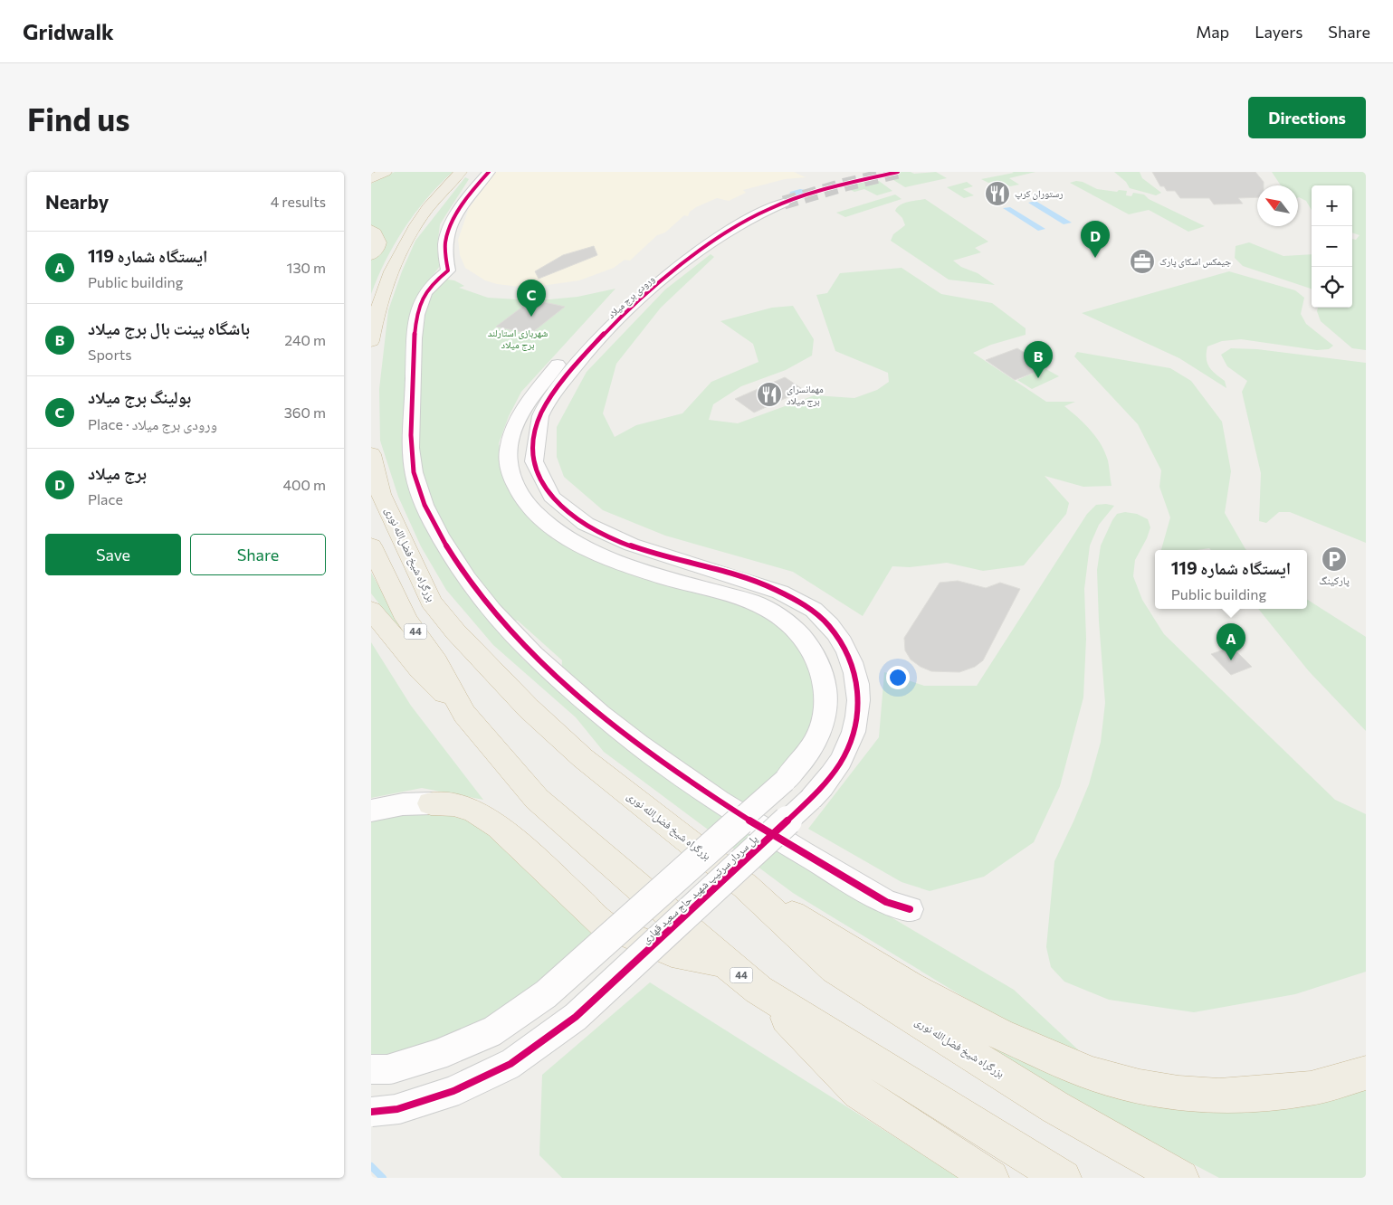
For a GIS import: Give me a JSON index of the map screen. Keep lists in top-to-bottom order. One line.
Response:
{"streets":{"highway":["بزرگراه شیخ فضل‌الله نوری","44"],"street":["ورودی برج میلاد","پل سردار سرتیپ شهید حاج سعید قهاری"]},"crossings":[["ورودی برج میلاد","پل سردار سرتیپ شهید حاج سعید قهاری"]],"parks":["شهربازی استارلند برج میلاد"],"places":{"restaurant":["رستوران کرپ","مهمانسرای برج میلاد"],"office":["جیمکس اسکای پارک"],"parking":["پارکینگ"]},"north":"top left","page":{"header":"Gridwalk","nav":["Map","Layers","Share"],"buttons":["Directions",["Save","Share"]],"title":"Find us","heading":["Nearby","4 results"],"map_buttons":["+","−"],"pins":["D","C","B","A"],"list":[{"mark":"A","name":"ایستگاه شماره 119","note":"Public building","value":"130 m"},{"mark":"B","name":"باشگاه پینت بال برج میلاد","note":"Sports","value":"240 m"},{"mark":"C","name":"بولینگ برج ميلاد","note":"Place · ورودی برج میلاد","value":"360 m"},{"mark":"D","name":"برج میلاد","note":"Place","value":"400 m"}],"popup":["ایستگاه شماره 119","Public building"]}}
